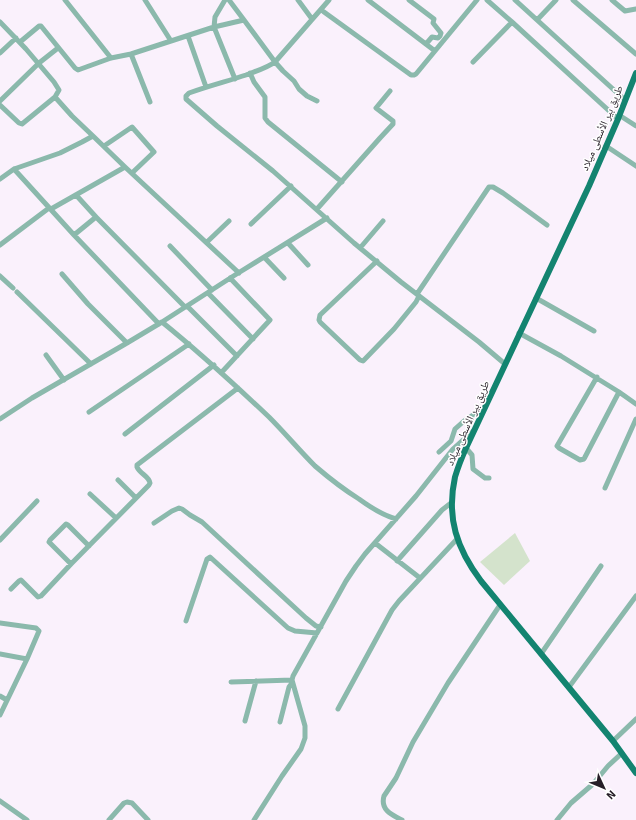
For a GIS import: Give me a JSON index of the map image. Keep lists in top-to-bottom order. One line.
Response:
{"streets":{"main road":["طريق بير الأسطى ميلاد"]},"north":"bottom right"}
